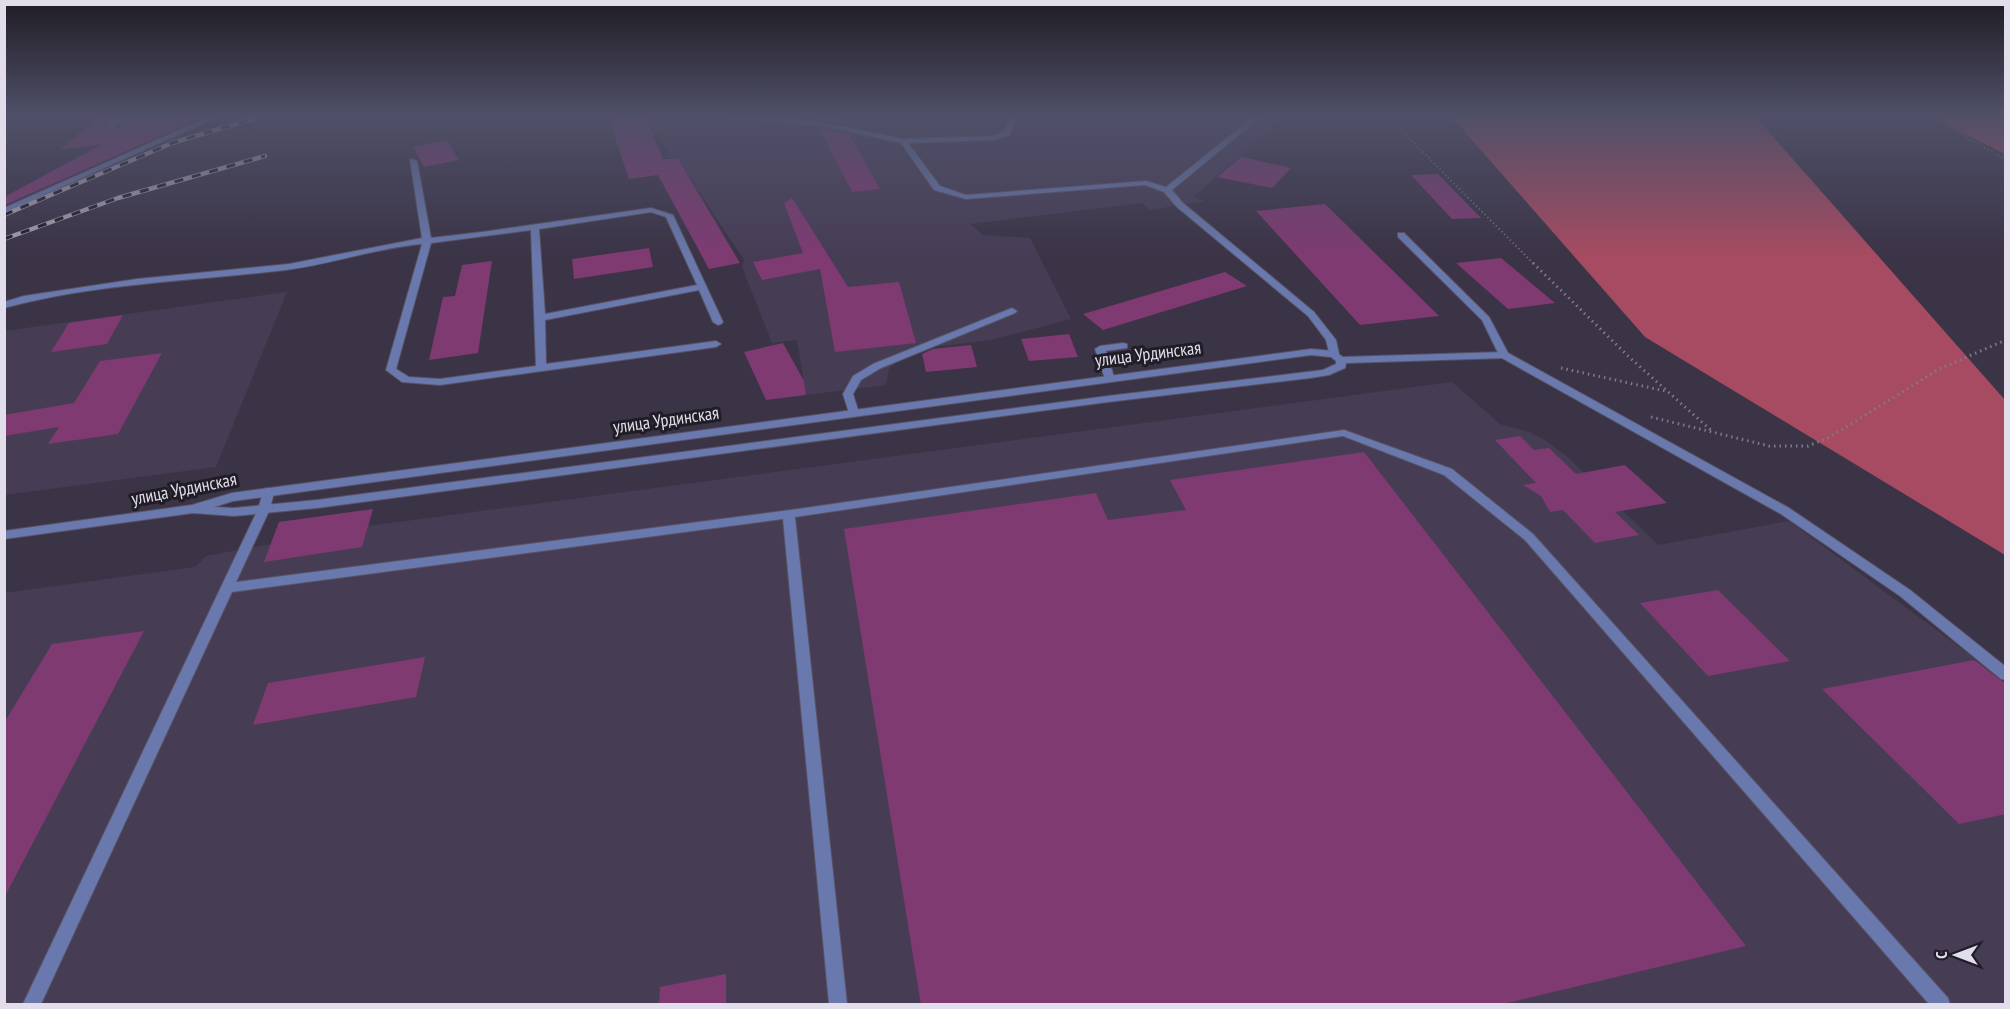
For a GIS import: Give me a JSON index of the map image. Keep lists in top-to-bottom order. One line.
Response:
{"streets":{"street":["улица Урдинская"]},"north":"left"}
